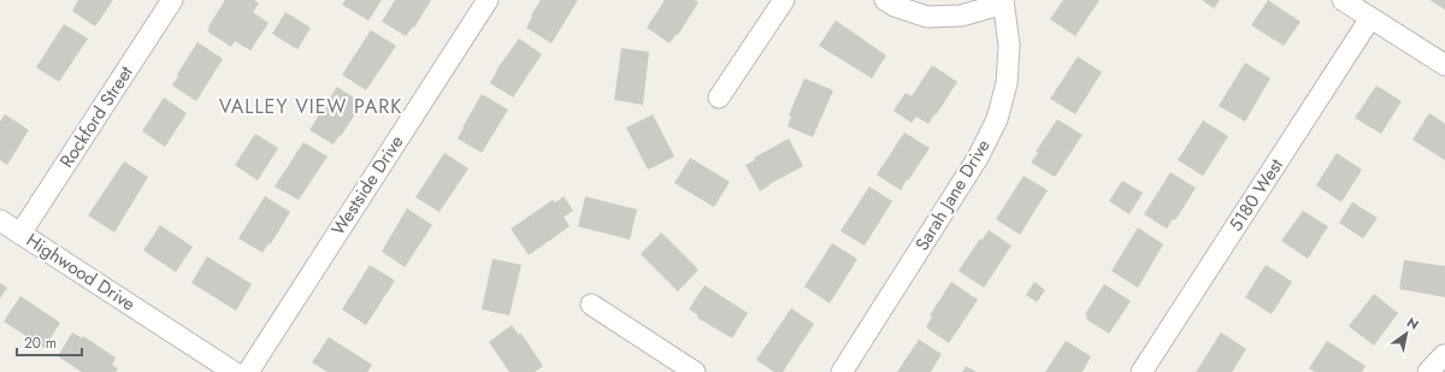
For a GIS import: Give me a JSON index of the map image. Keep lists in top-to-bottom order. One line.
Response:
{"streets":{"street":["Rockford Street","Westside Drive","Sarah Jane Drive","5180 West","Highwood Drive"]},"crossings":[["Rockford Street","Highwood Drive"]],"districts":["VALLEY VIEW PARK"],"scale_bar":"20 m","north":"top right"}
